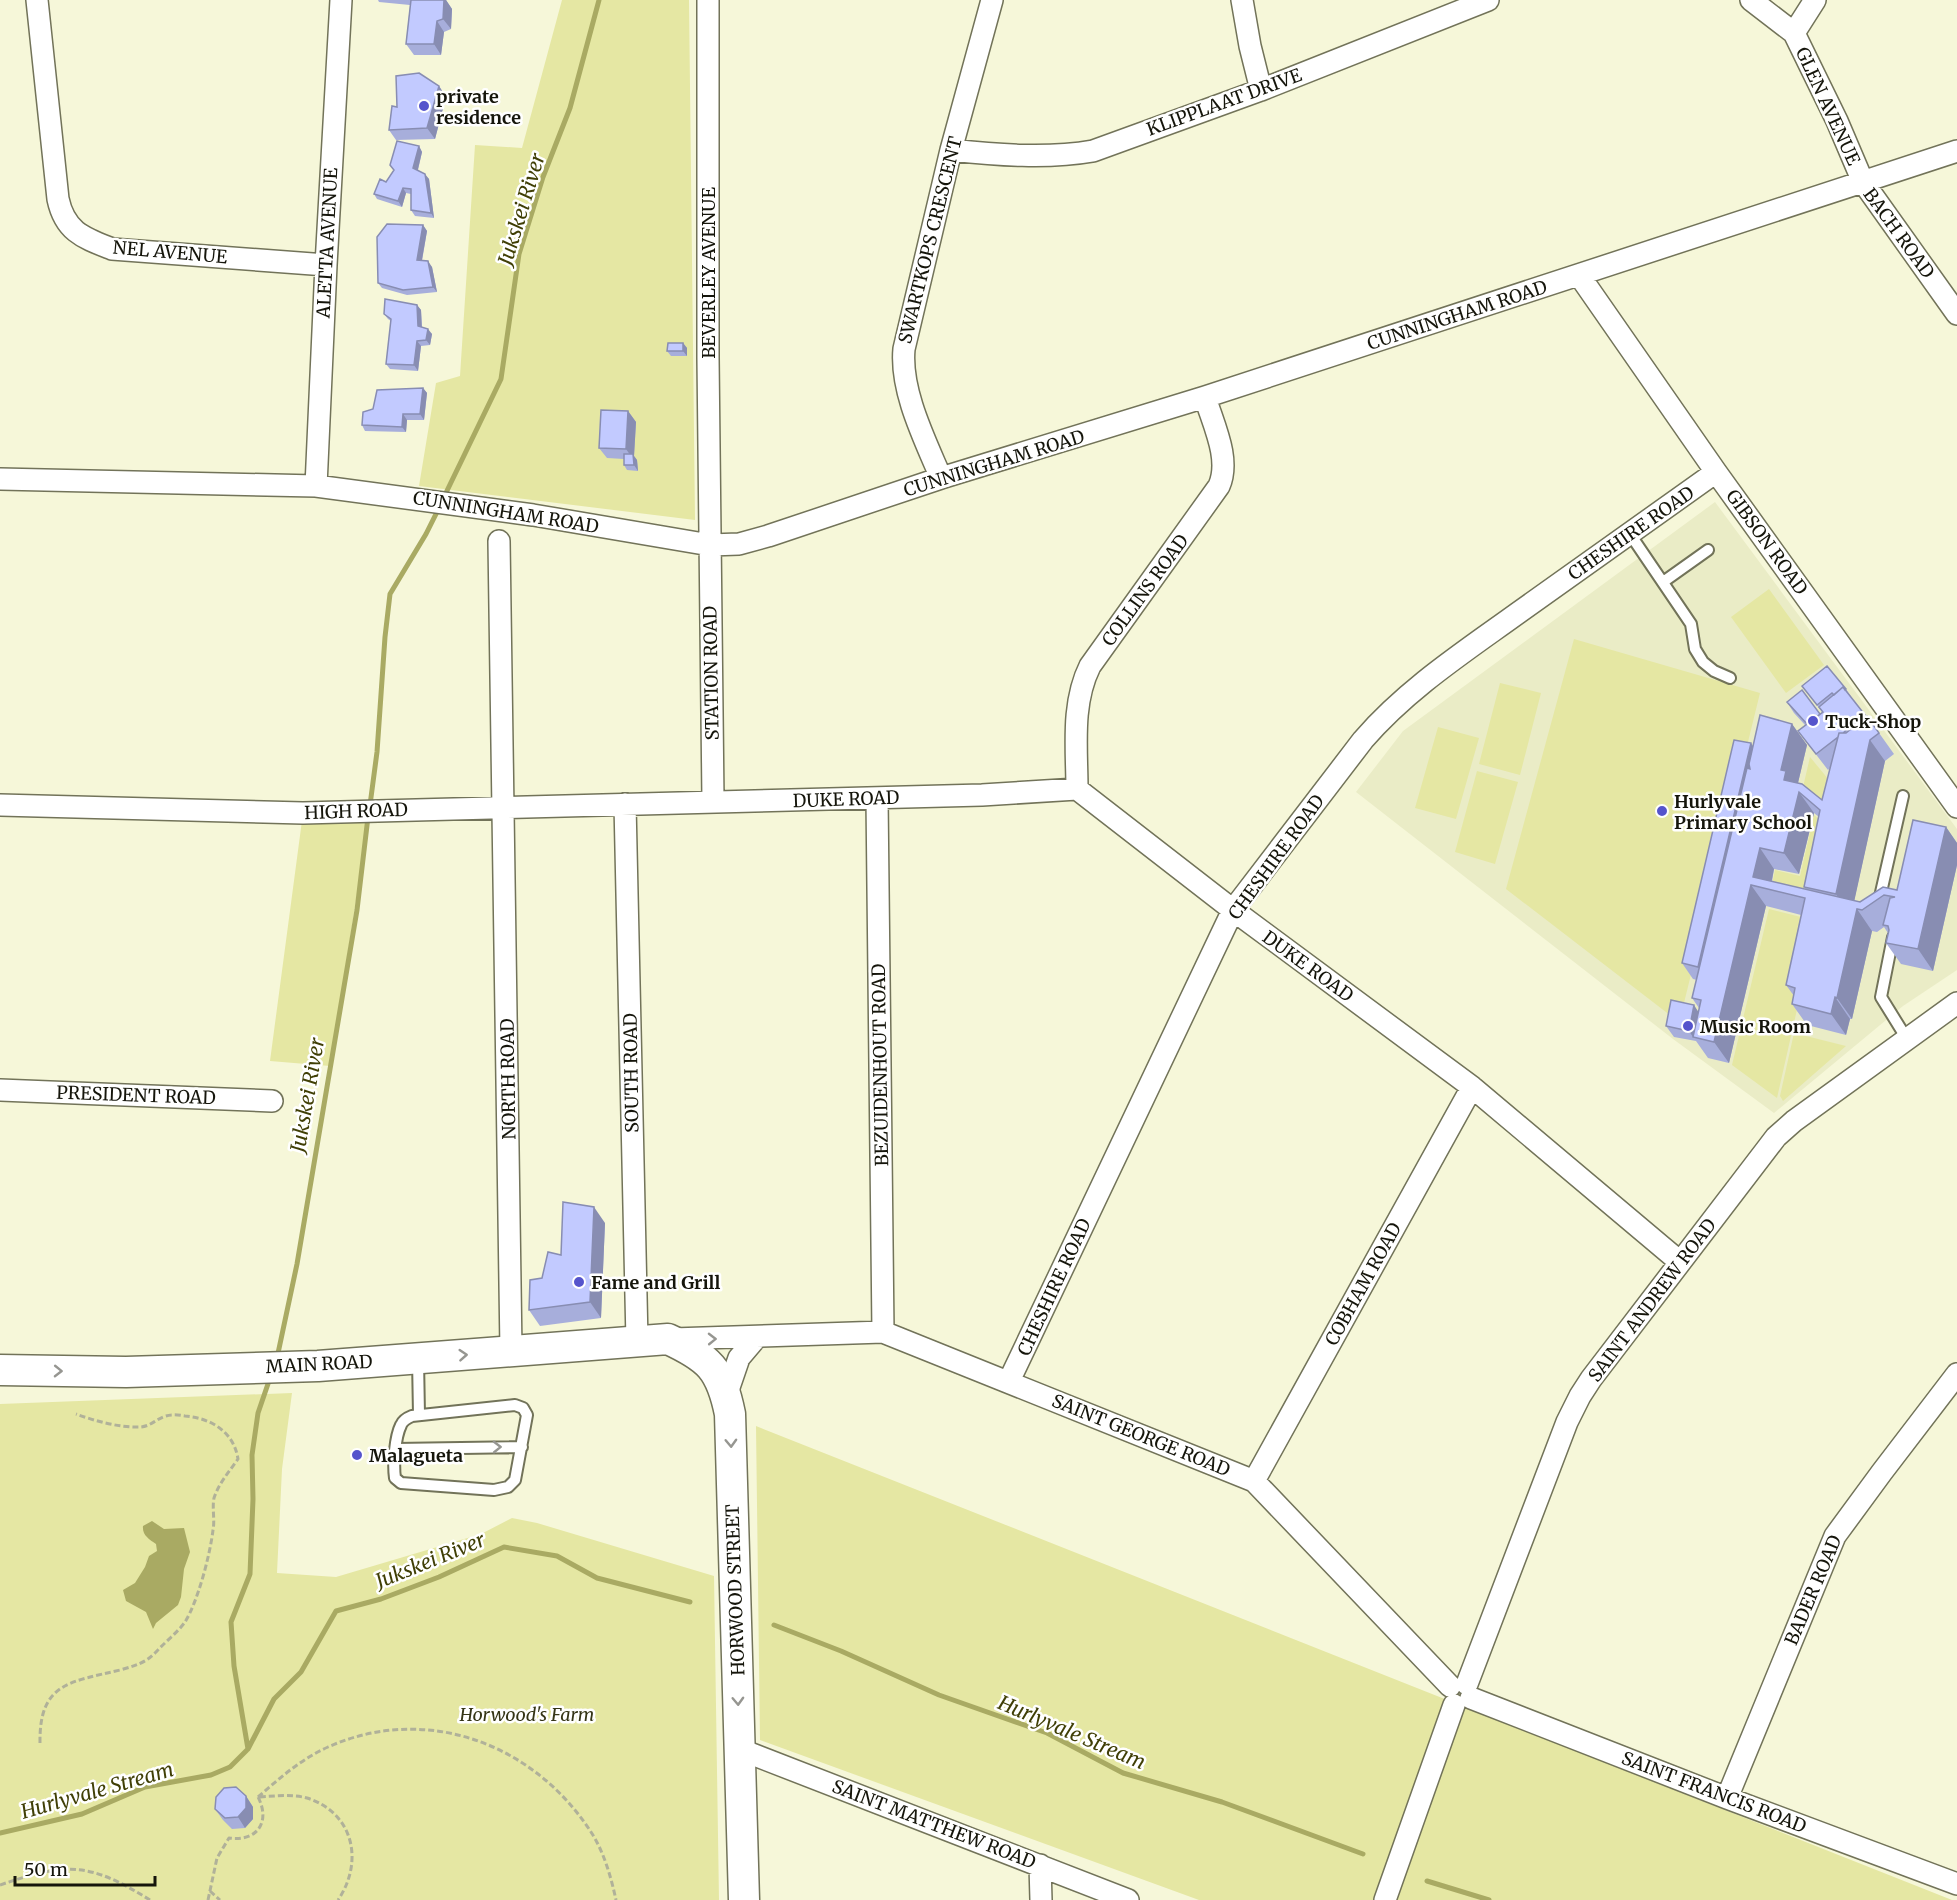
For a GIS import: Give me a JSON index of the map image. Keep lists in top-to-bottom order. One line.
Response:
{"streets":{"main road":["MAIN ROAD","HORWOOD STREET"],"street":["KLIPPLAAT DRIVE","GLEN AVENUE","BACH ROAD","SWARTKOPS CRESCENT","ALETTA AVENUE","NEL AVENUE","BEVERLEY AVENUE","CUNNINGHAM ROAD","CHESHIRE ROAD","GIBSON ROAD","COLLINS ROAD","STATION ROAD","DUKE ROAD","HIGH ROAD","BEZUIDENHOUT ROAD","SOUTH ROAD","NORTH ROAD","PRESIDENT ROAD","COBHAM ROAD","SAINT ANDREW ROAD","SAINT GEORGE ROAD","BADER ROAD","SAINT FRANCIS ROAD","SAINT MATTHEW ROAD"]},"crossings":[["KLIPPLAAT DRIVE","SWARTKOPS CRESCENT"],["GLEN AVENUE","BACH ROAD"],["GLEN AVENUE","CUNNINGHAM ROAD"],["BACH ROAD","CUNNINGHAM ROAD"],["SWARTKOPS CRESCENT","CUNNINGHAM ROAD"],["ALETTA AVENUE","NEL AVENUE"],["ALETTA AVENUE","CUNNINGHAM ROAD"],["BEVERLEY AVENUE","CUNNINGHAM ROAD"],["BEVERLEY AVENUE","STATION ROAD"],["CUNNINGHAM ROAD","GIBSON ROAD"],["CUNNINGHAM ROAD","COLLINS ROAD"],["CUNNINGHAM ROAD","STATION ROAD"],["CHESHIRE ROAD","GIBSON ROAD"],["CHESHIRE ROAD","DUKE ROAD"],["CHESHIRE ROAD","SAINT GEORGE ROAD"],["COLLINS ROAD","DUKE ROAD"],["STATION ROAD","DUKE ROAD"],["STATION ROAD","HIGH ROAD"],["DUKE ROAD","HIGH ROAD"],["DUKE ROAD","BEZUIDENHOUT ROAD"],["DUKE ROAD","COBHAM ROAD"],["DUKE ROAD","SAINT ANDREW ROAD"],["HIGH ROAD","SOUTH ROAD"],["HIGH ROAD","NORTH ROAD"],["BEZUIDENHOUT ROAD","SAINT GEORGE ROAD"],["SOUTH ROAD","MAIN ROAD"],["SOUTH ROAD","HORWOOD STREET"],["NORTH ROAD","MAIN ROAD"],["COBHAM ROAD","SAINT GEORGE ROAD"],["SAINT ANDREW ROAD","SAINT GEORGE ROAD"],["SAINT ANDREW ROAD","SAINT FRANCIS ROAD"],["MAIN ROAD","HORWOOD STREET"],["SAINT GEORGE ROAD","HORWOOD STREET"],["SAINT GEORGE ROAD","SAINT FRANCIS ROAD"],["HORWOOD STREET","SAINT MATTHEW ROAD"],["BADER ROAD","SAINT FRANCIS ROAD"]],"one_way":["MAIN ROAD","HORWOOD STREET"],"water":["Jukskei River","Hurlyvale Stream"],"parks":["Horwood's Farm"],"places":["private residence","Tuck-Shop","Hurlyvale Primary School","Music Room","Fame and Grill","Malagueta"],"scale_bar":"50 m"}
